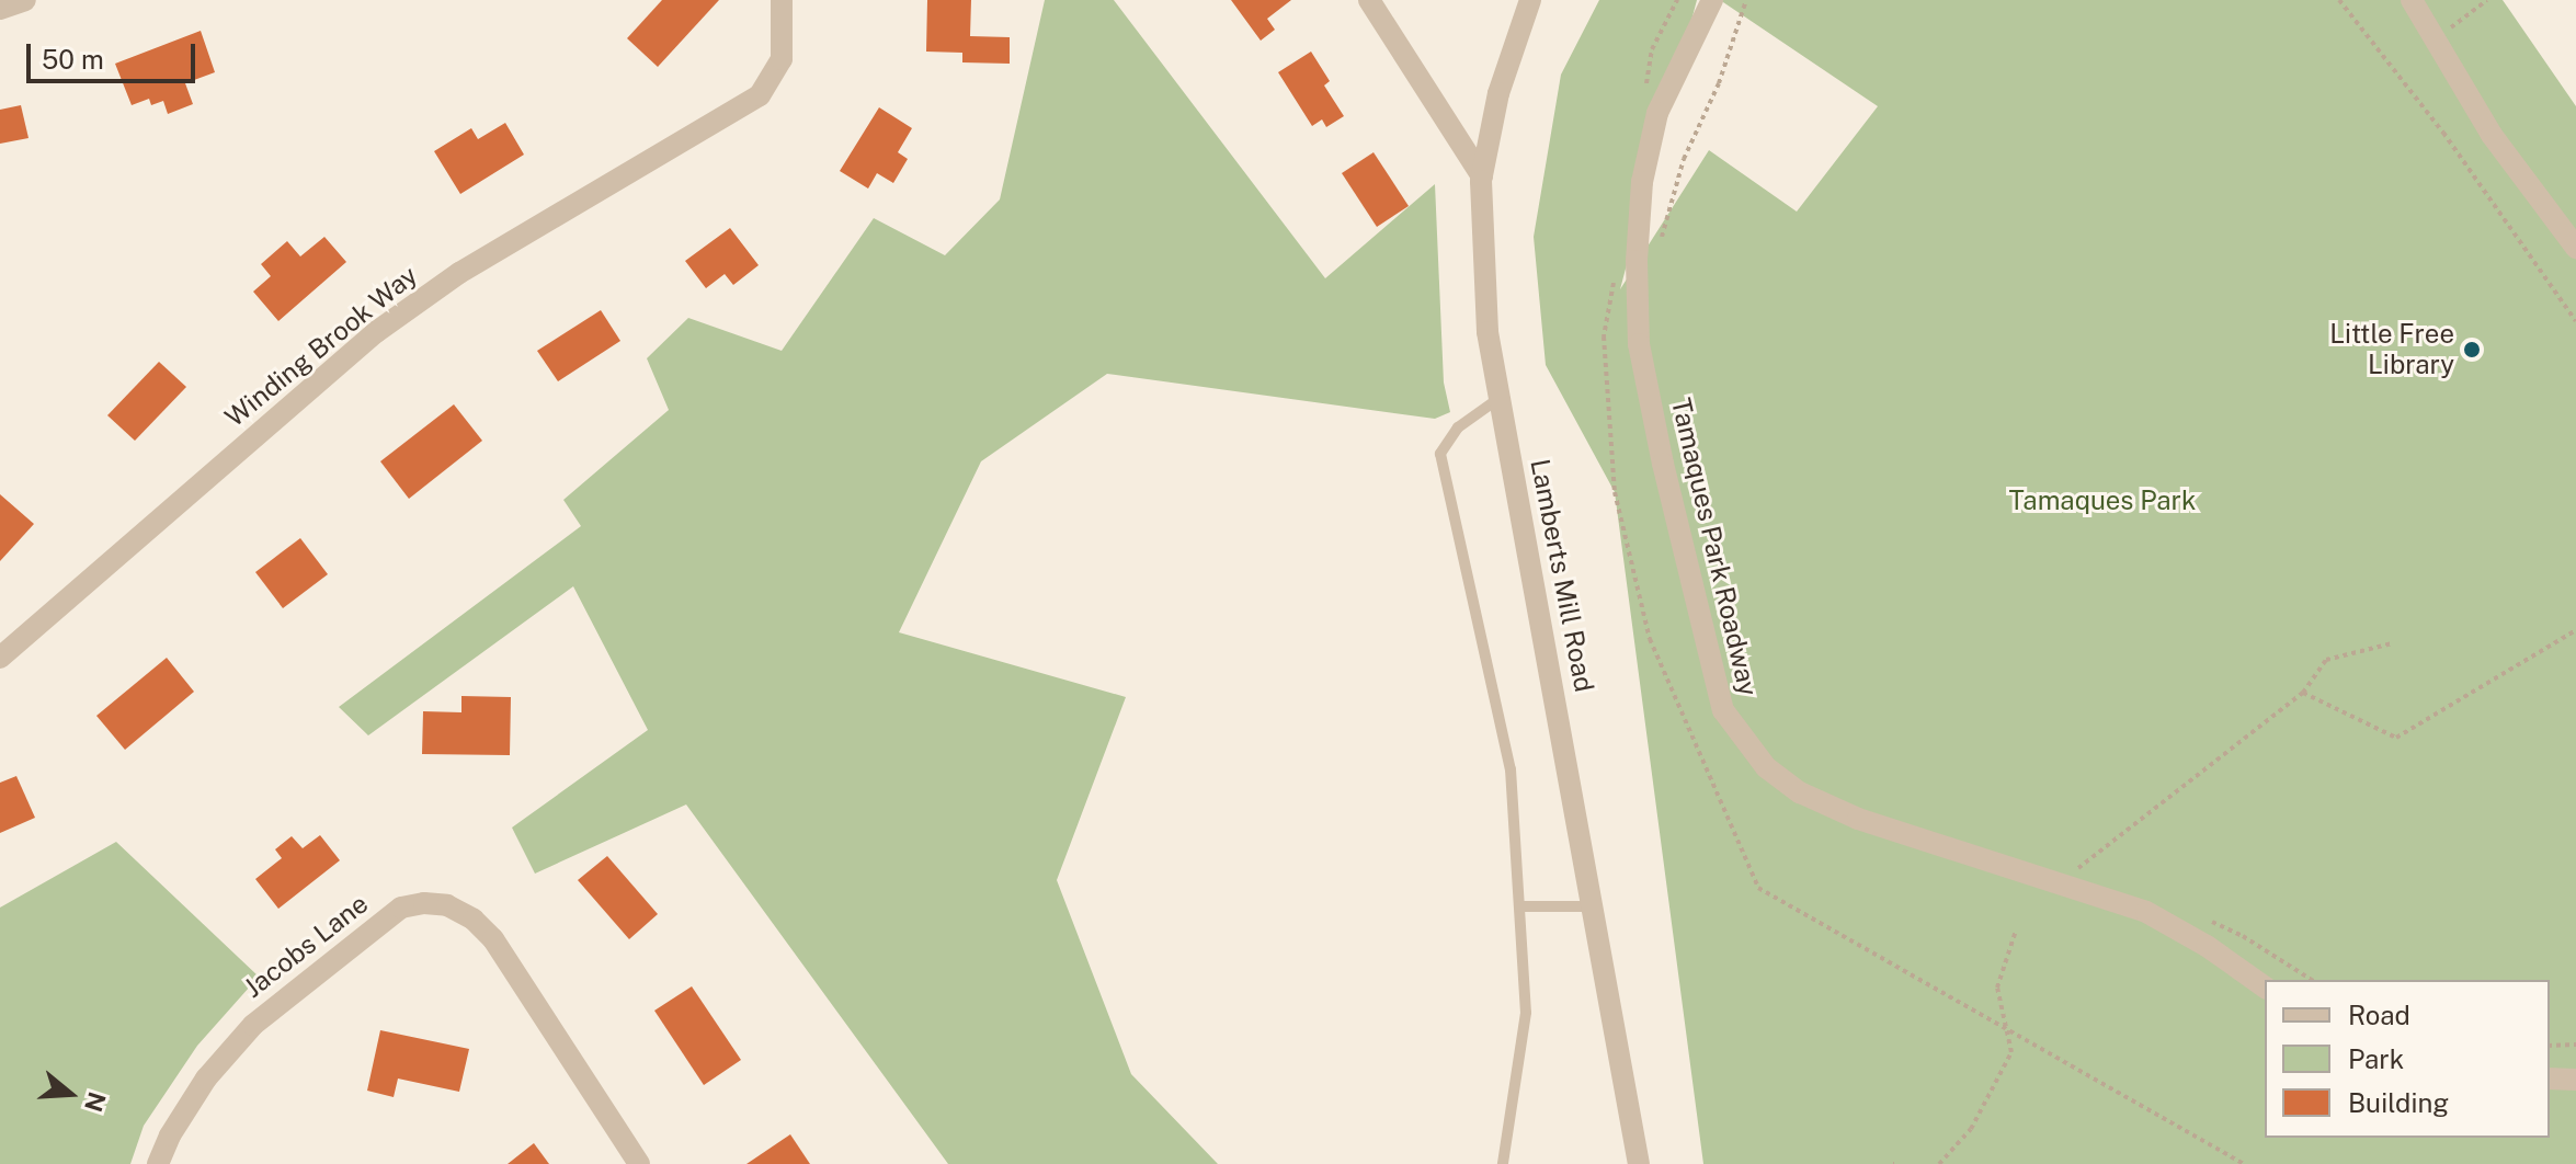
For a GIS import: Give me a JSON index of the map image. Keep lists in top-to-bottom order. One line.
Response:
{"streets":{"street":["Winding Brook Way","Tamaques Park Roadway","Lamberts Mill Road","Jacobs Lane"]},"parks":["Tamaques Park"],"places":["Little Free Library"],"legend":["Road","Park","Building"],"scale_bar":"50 m","north":"right"}
